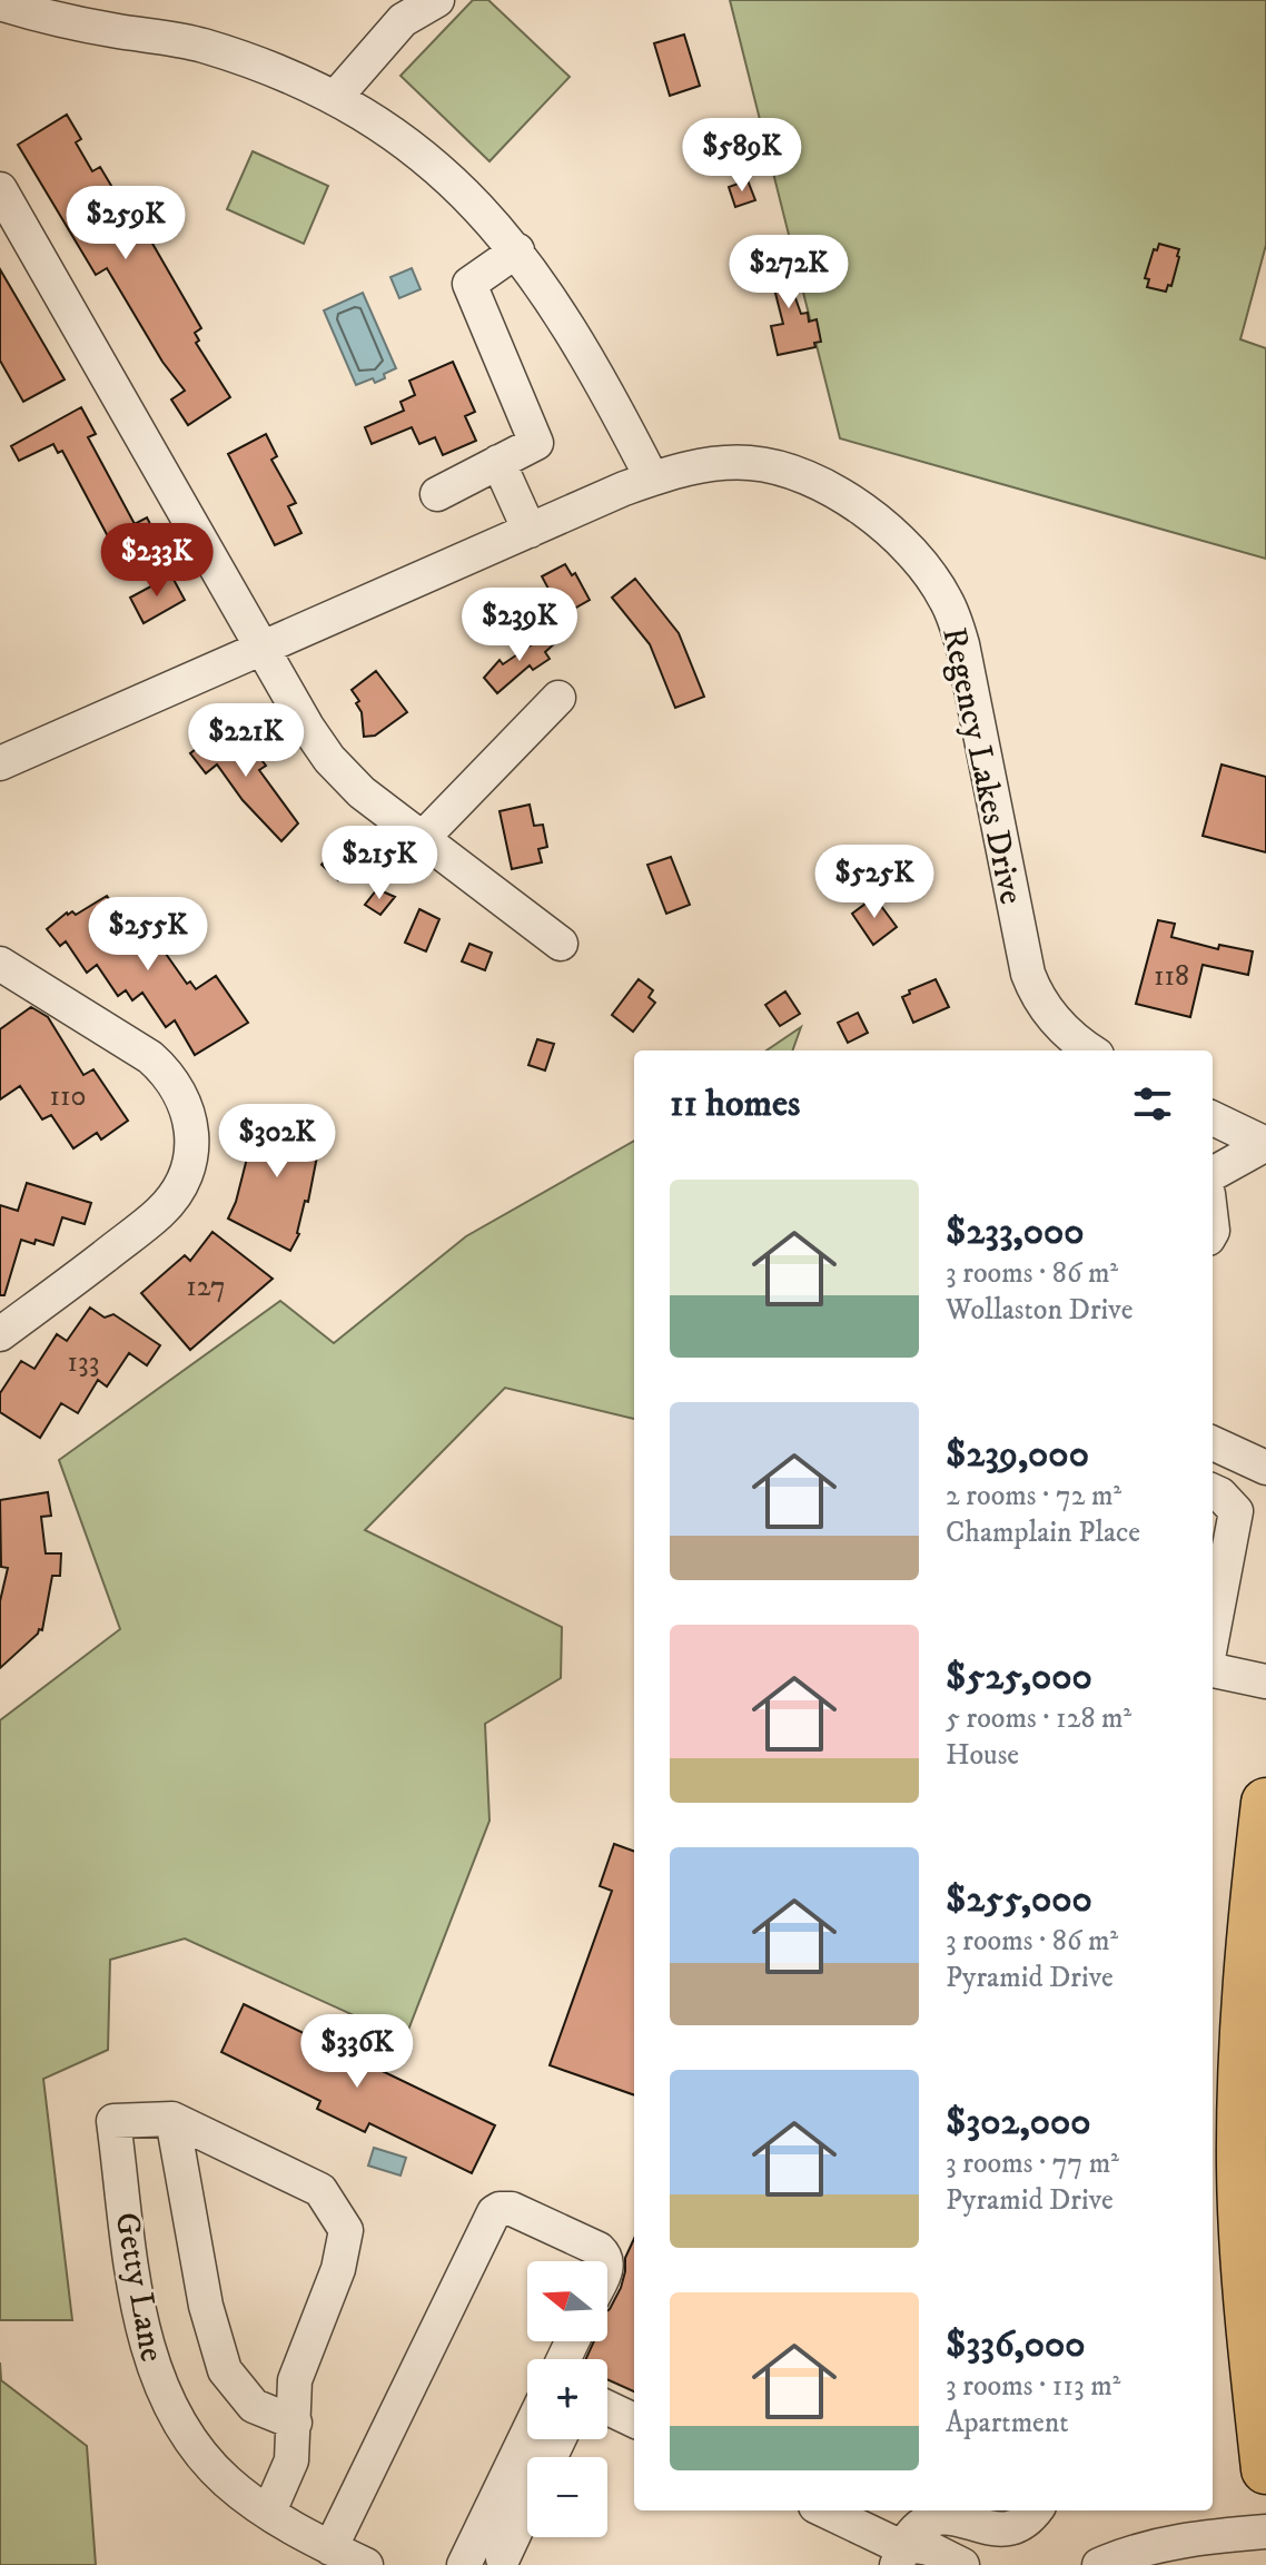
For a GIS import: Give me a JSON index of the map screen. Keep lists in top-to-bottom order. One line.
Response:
{"streets":{"street":["Regency Lakes Drive","Getty Lane"]},"house_numbers":["118","110","127","133"],"north":"left","page":{"price":["$589K","$259K","$272K","$233K","$239K","$221K","$215K","$525K","$255K","$302K","$336K"],"heading":"11 homes","list":[{"name":"$233,000","note":"3 rooms · 86 m² · Wollaston Drive"},{"name":"$239,000","note":"2 rooms · 72 m² · Champlain Place"},{"name":"$525,000","note":"5 rooms · 128 m² · House"},{"name":"$255,000","note":"3 rooms · 86 m² · Pyramid Drive"},{"name":"$302,000","note":"3 rooms · 77 m² · Pyramid Drive"},{"name":"$336,000","note":"3 rooms · 113 m² · Apartment"}],"map_buttons":["+","−"]}}
